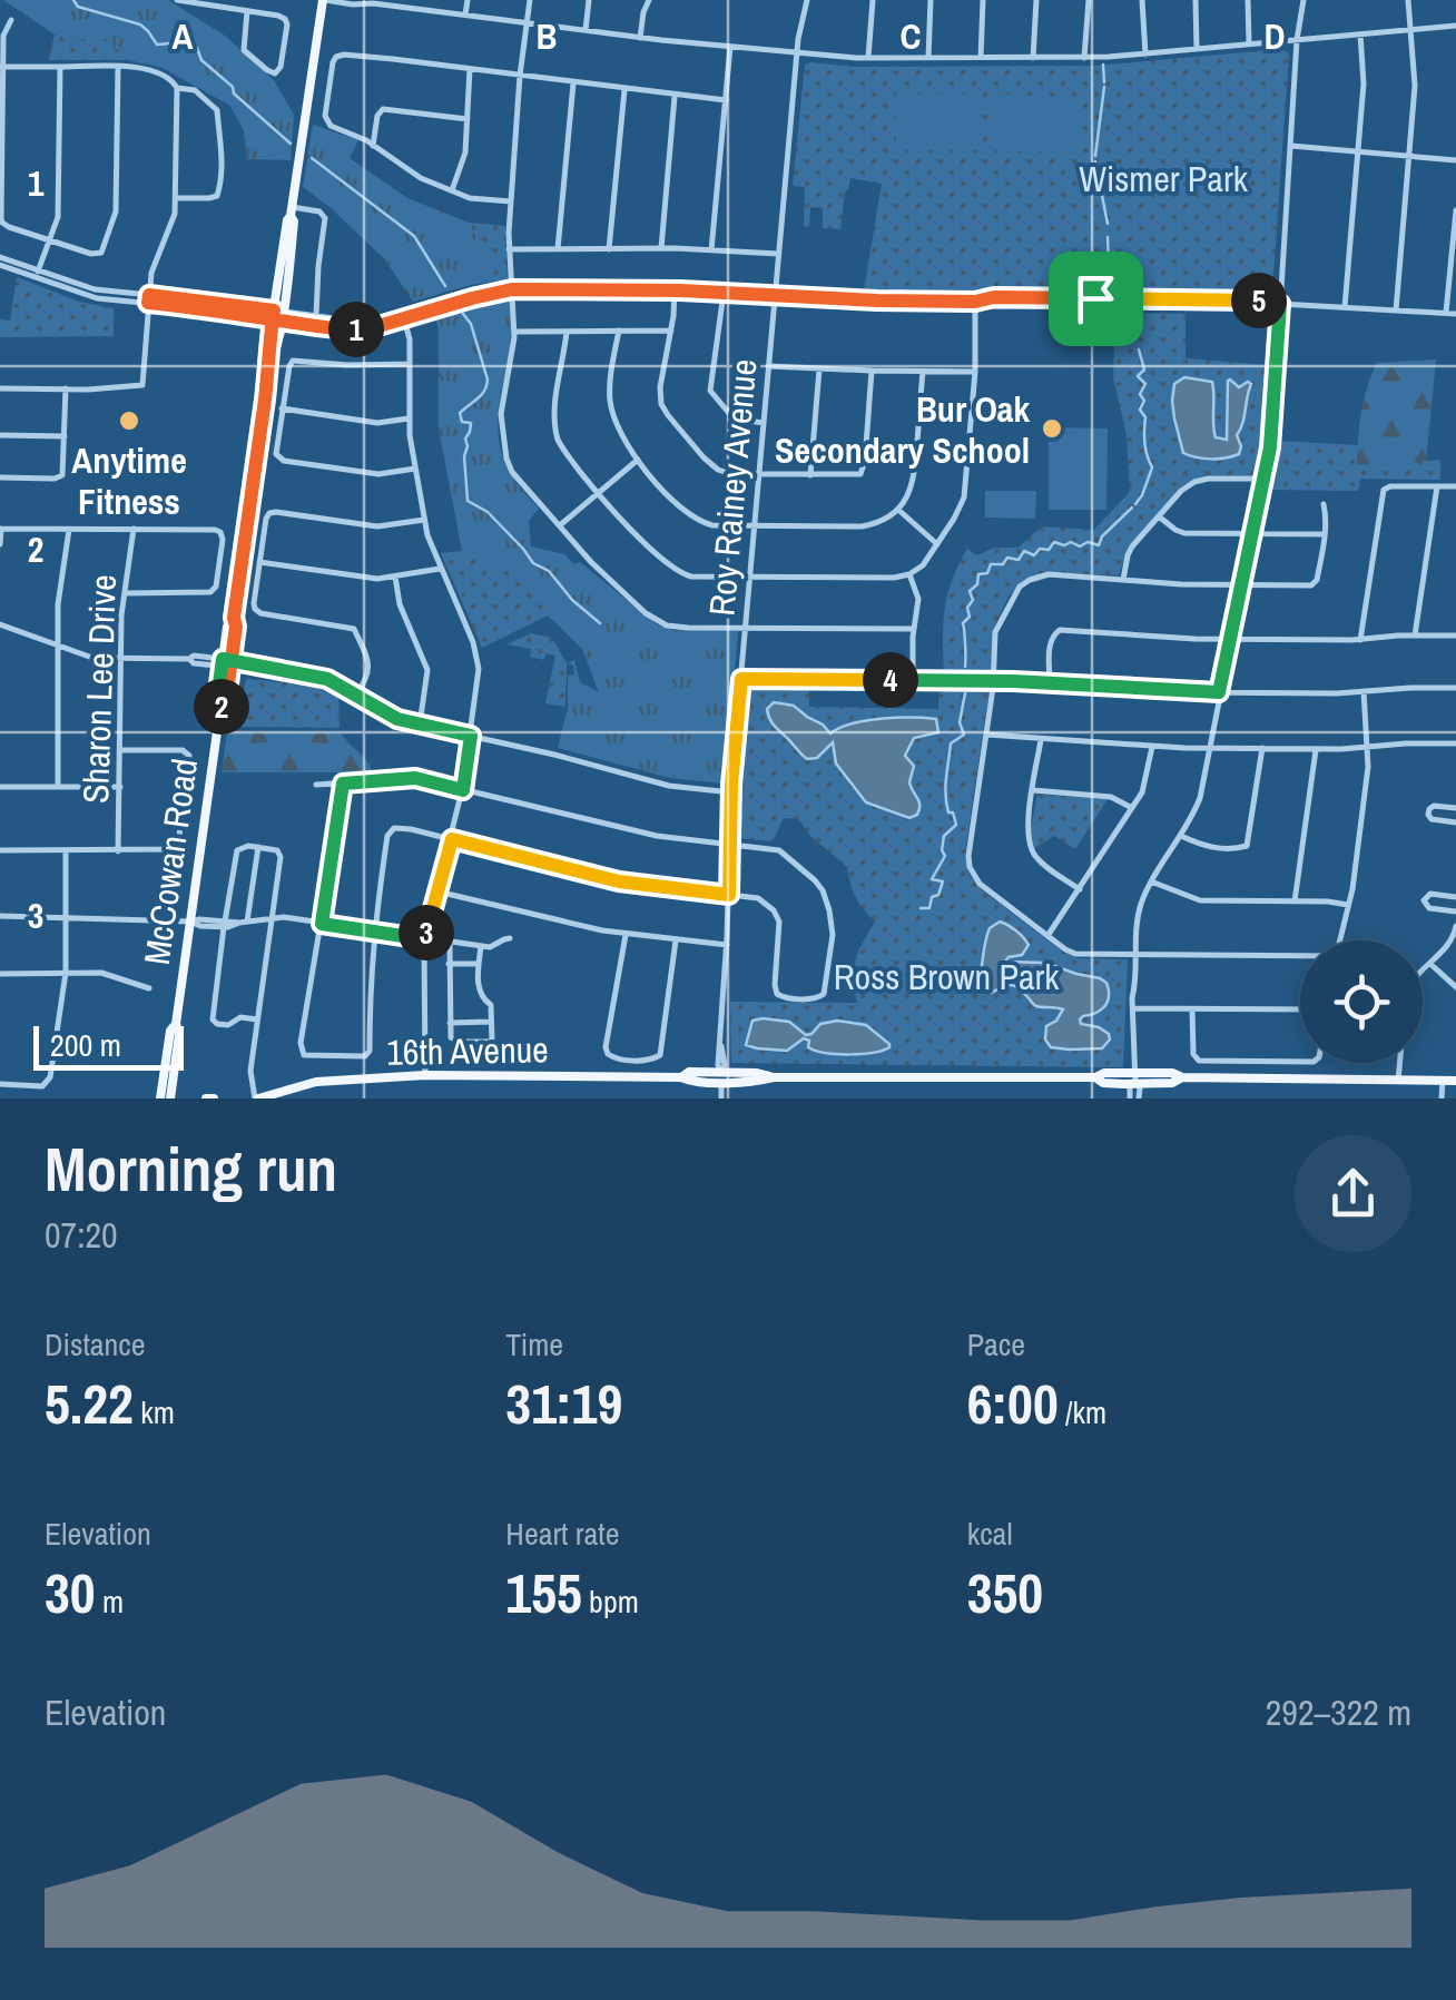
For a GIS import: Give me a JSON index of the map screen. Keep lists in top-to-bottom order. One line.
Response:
{"streets":{"main road":["McCowan Road","16th Avenue"],"street":["Roy Rainey Avenue","Sharon Lee Drive"]},"crossings":[["Roy Rainey Avenue","16th Avenue"]],"parks":["Wismer Park","Ross Brown Park"],"places":["Anytime Fitness","Bur Oak Secondary School"],"scale_bar":"200 m","page":{"pins":["5","1","4","2","3"],"scale":"200 m","heading":["Morning run","07:20"],"stats":[["Distance","5.22 km"],["Time","31:19"],["Pace","6:00 /km"],["Elevation","30 m"],["Heart rate","155 bpm"],["kcal","350"]],"chart":["Elevation","292–322 m"]},"grid":{"columns":["A","B","C","D"],"rows":["1","2","3"]}}
